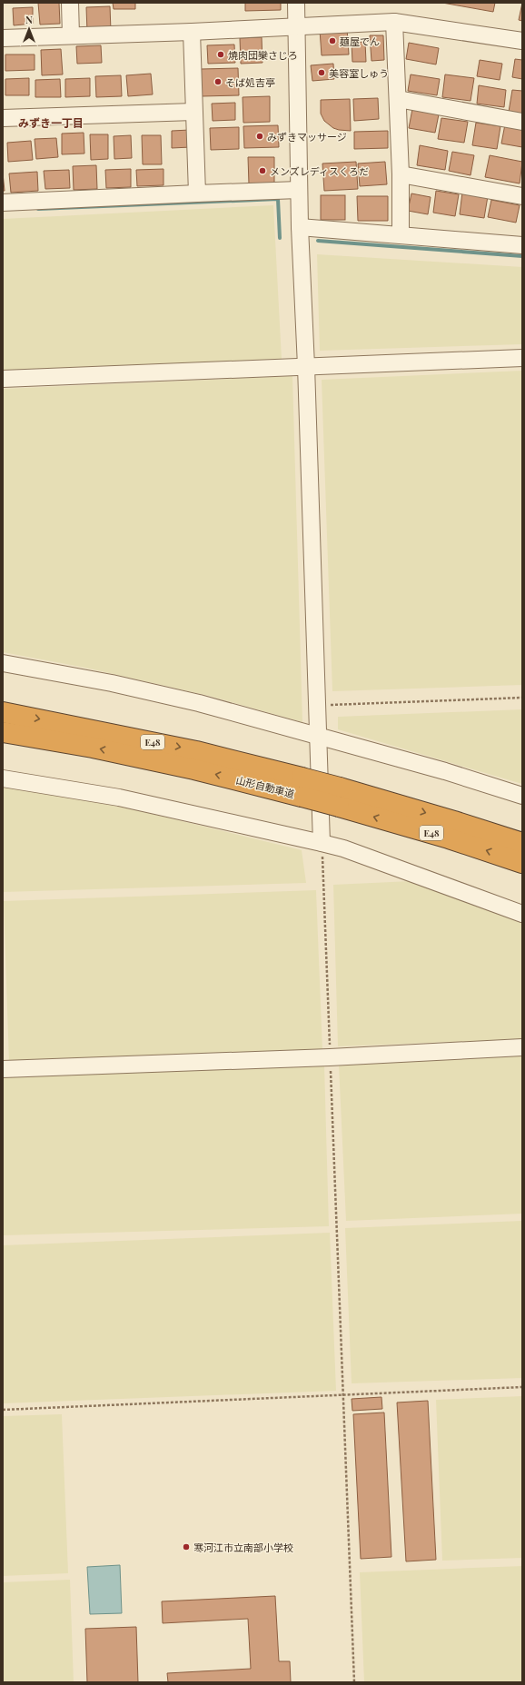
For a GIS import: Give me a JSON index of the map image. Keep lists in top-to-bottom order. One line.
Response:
{"streets":{"highway":["E48","山形自動車道"]},"districts":["みずき一丁目"],"places":["麺屋でん","焼肉団欒さじろ","美容室しゅう","そば処吉亭","みずきマッサージ","メンズレディスくろだ","寒河江市立南部小学校"],"north":"top"}
